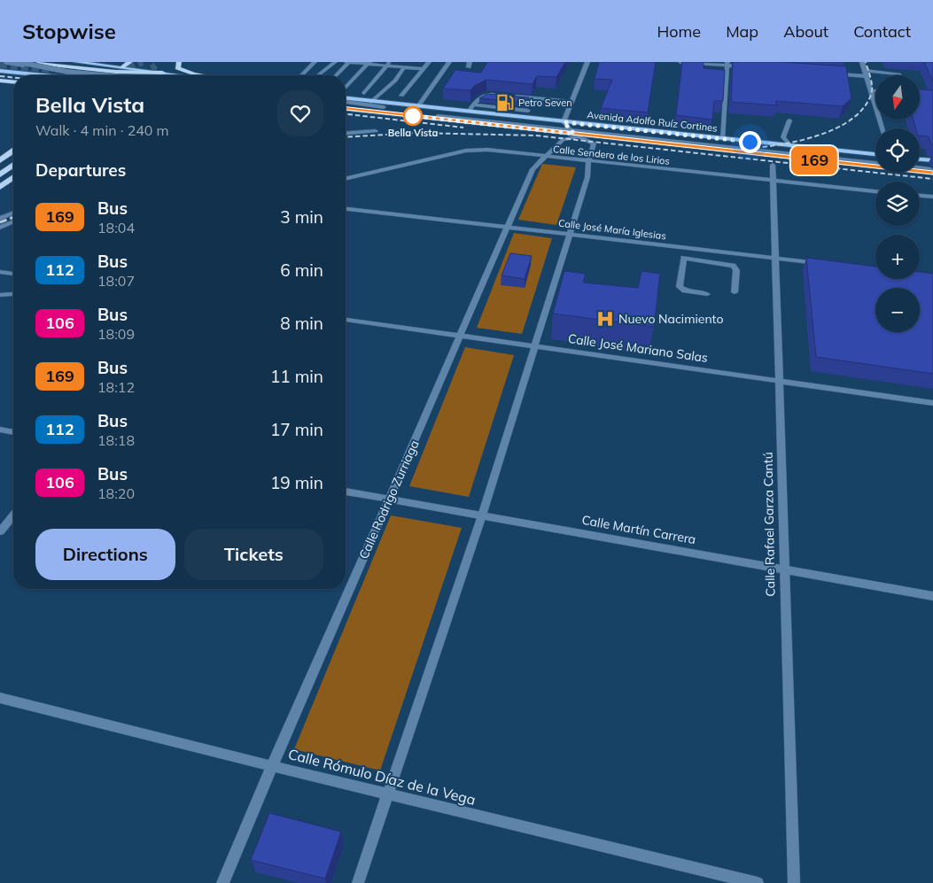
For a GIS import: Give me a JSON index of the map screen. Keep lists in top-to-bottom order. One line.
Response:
{"streets":{"main road":["Avenida Adolfo Ruíz Cortines"],"street":["Calle Sendero de los Lirios","Calle José María Iglesias","Calle José Mariano Salas","Calle Rodrigo Zurriaga","Calle Rafael Garza Cantú","Calle Martín Carrera","Calle Rómulo Díaz de la Vega"]},"crossings":[["Avenida Adolfo Ruíz Cortines","Calle Rodrigo Zurriaga"],["Calle Sendero de los Lirios","Calle Rodrigo Zurriaga"],["Calle Sendero de los Lirios","Calle Rafael Garza Cantú"],["Calle José María Iglesias","Calle Rodrigo Zurriaga"],["Calle José María Iglesias","Calle Rafael Garza Cantú"],["Calle José Mariano Salas","Calle Rodrigo Zurriaga"],["Calle José Mariano Salas","Calle Rafael Garza Cantú"],["Calle Rodrigo Zurriaga","Calle Martín Carrera"],["Calle Rodrigo Zurriaga","Calle Rómulo Díaz de la Vega"],["Calle Rafael Garza Cantú","Calle Martín Carrera"]],"places":{"fuel station":["Petro Seven"],"other":["Bella Vista"],"hospital":["Nuevo Nacimiento"]},"lines":["bus line 169"],"north":"bottom","page":{"header":"Stopwise","nav":["Home","Map","About","Contact"],"on_map":"169","map_buttons":["+","−"],"heading":[["Bella Vista","Walk · 4 min · 240 m"],"Departures"],"list":[{"mark":"169","name":"Bus","note":"18:04","value":"3 min"},{"mark":"112","name":"Bus","note":"18:07","value":"6 min"},{"mark":"106","name":"Bus","note":"18:09","value":"8 min"},{"mark":"169","name":"Bus","note":"18:12","value":"11 min"},{"mark":"112","name":"Bus","note":"18:18","value":"17 min"},{"mark":"106","name":"Bus","note":"18:20","value":"19 min"}],"buttons":["Directions","Tickets"]}}
